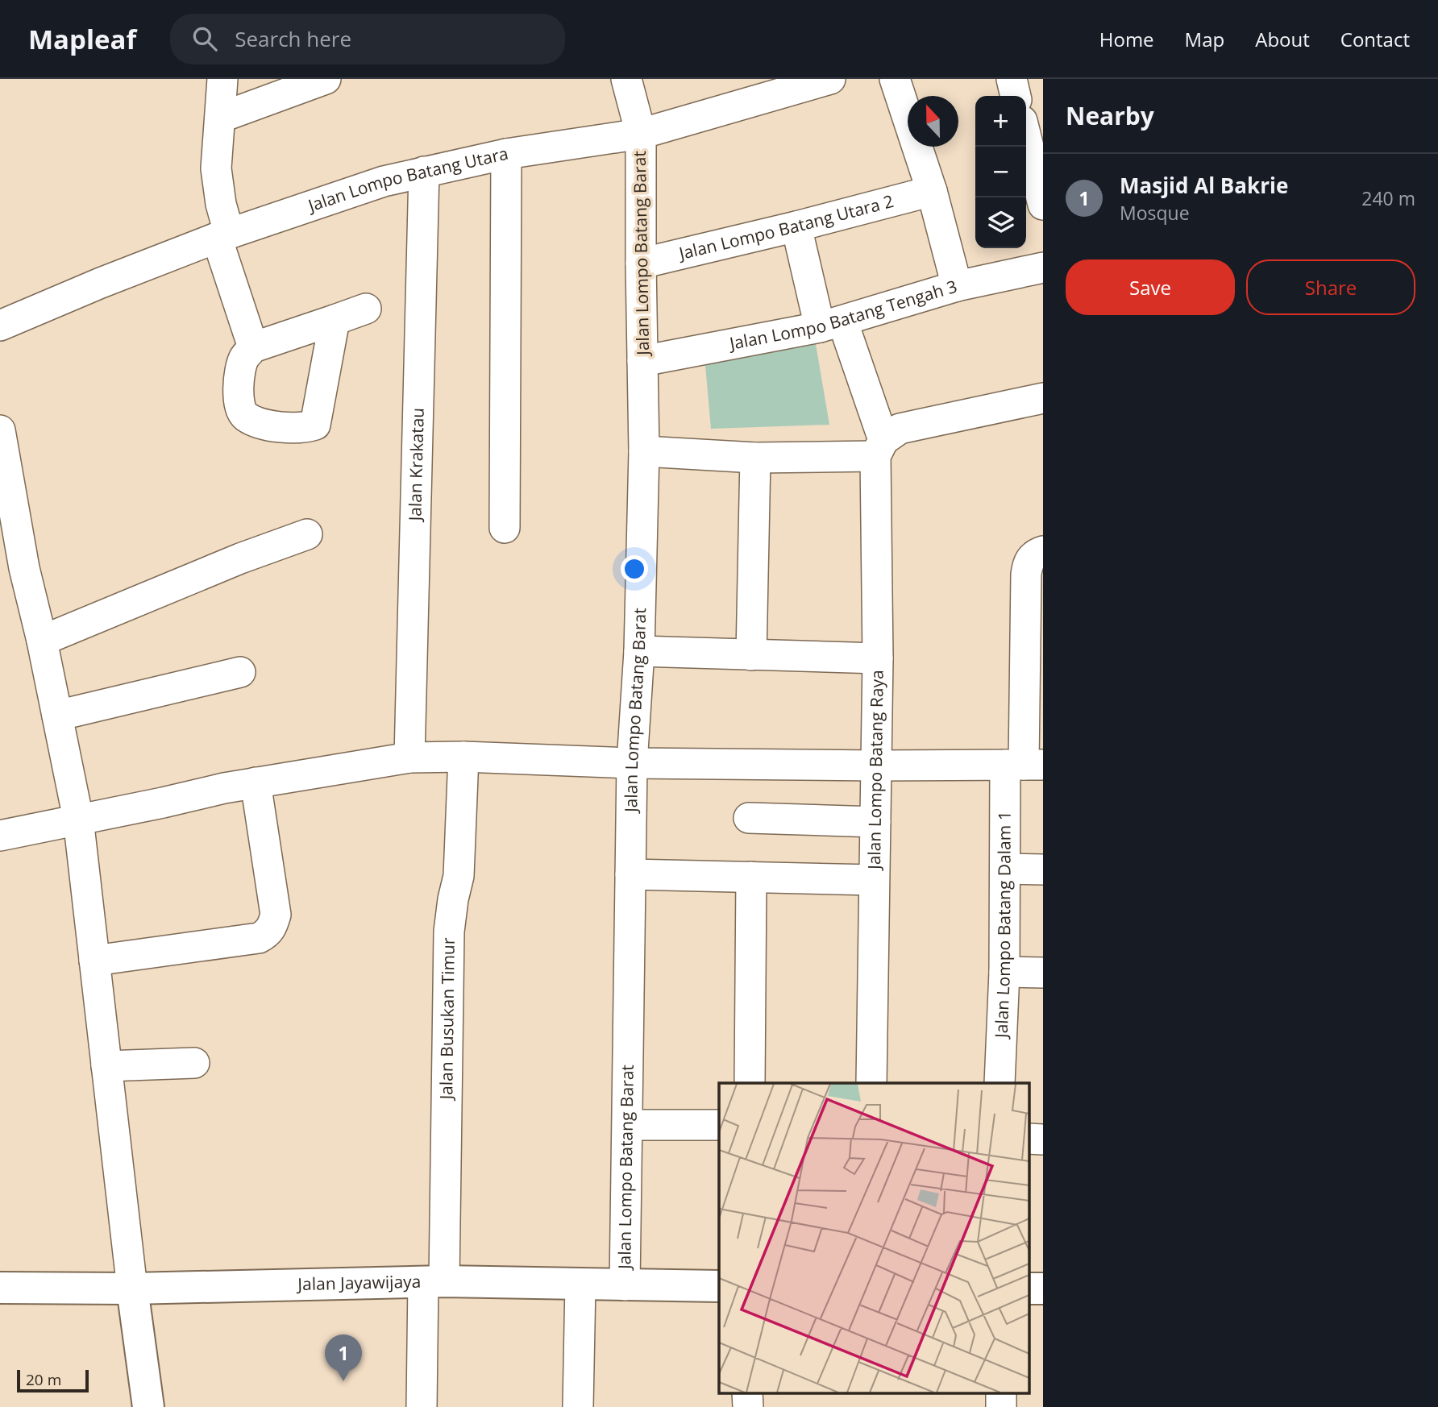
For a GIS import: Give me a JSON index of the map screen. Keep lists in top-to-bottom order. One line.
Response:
{"streets":{"main road":["Jalan Jayawijaya"],"street":["Jalan Lompo Batang Utara","Jalan Lompo Batang Utara 2","Jalan Lompo Batang Barat","Jalan Lompo Batang Tengah 3","Jalan Krakatau","Jalan Lompo Batang Raya","Jalan Lompo Batang Dalam 1","Jalan Busukan Timur"]},"crossings":[["Jalan Lompo Batang Utara","Jalan Lompo Batang Barat"],["Jalan Lompo Batang Utara","Jalan Krakatau"],["Jalan Lompo Batang Utara 2","Jalan Lompo Batang Barat"],["Jalan Lompo Batang Utara 2","Jalan Lompo Batang Raya"],["Jalan Lompo Batang Barat","Jalan Lompo Batang Tengah 3"],["Jalan Lompo Batang Barat","Jalan Jayawijaya"],["Jalan Lompo Batang Tengah 3","Jalan Lompo Batang Raya"],["Jalan Busukan Timur","Jalan Jayawijaya"]],"scale_bar":"20 m","north":"top","page":{"header":"Mapleaf","search":"Search here","nav":["Home","Map","About","Contact"],"heading":"Nearby","map_buttons":["+","−"],"list":[{"mark":"1","name":"Masjid Al Bakrie","note":"Mosque","value":"240 m"}],"buttons":["Save","Share"],"pins":"1","scale":"20 m"}}
